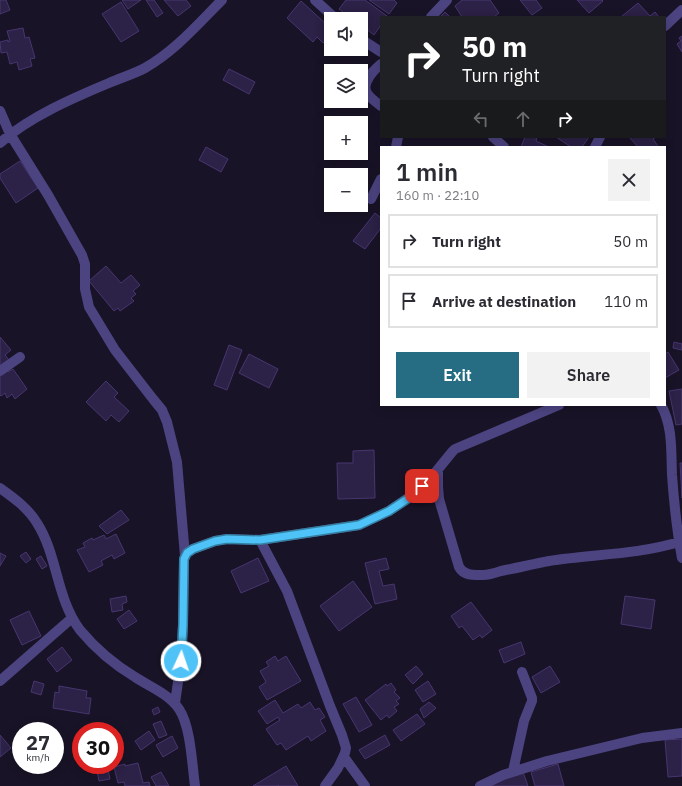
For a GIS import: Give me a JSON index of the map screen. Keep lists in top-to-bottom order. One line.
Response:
{"page":{"map_buttons":["+","−"],"turn":["50 m","Turn right"],"heading":["1 min","160 m · 22:10"],"list":[{"name":"Turn right","value":"50 m"},{"name":"Arrive at destination","value":"110 m"}],"buttons":["Exit","Share"],"speed":"27 km/h","limit":"30"}}
